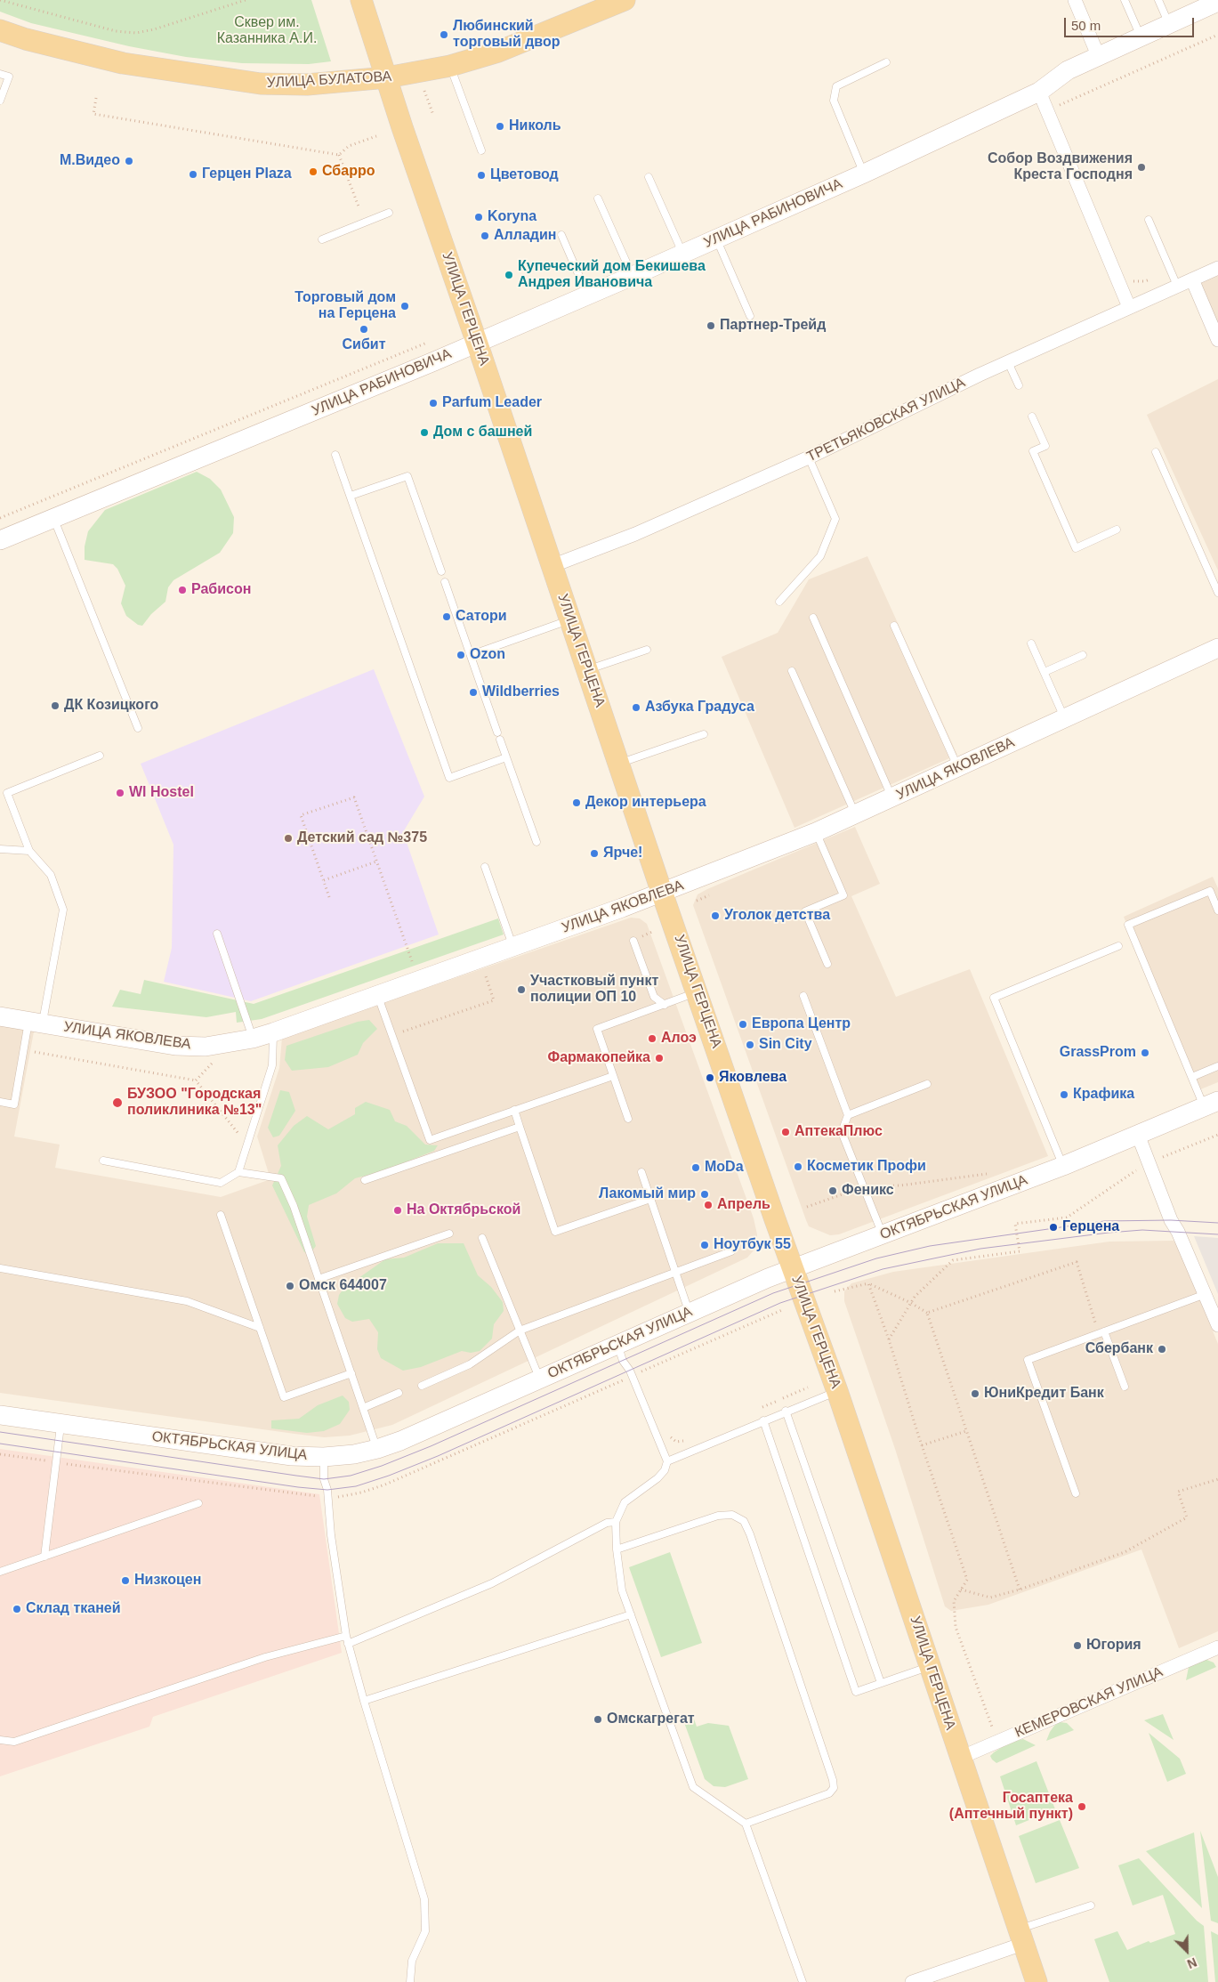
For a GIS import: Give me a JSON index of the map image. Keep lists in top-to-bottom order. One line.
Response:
{"streets":{"main road":["УЛИЦА БУЛАТОВА","УЛИЦА ГЕРЦЕНА"],"street":["УЛИЦА РАБИНОВИЧА","ТРЕТЬЯКОВСКАЯ УЛИЦА","УЛИЦА ЯКОВЛЕВА","ОКТЯБРЬСКАЯ УЛИЦА","КЕМЕРОВСКАЯ УЛИЦА"]},"crossings":[["УЛИЦА БУЛАТОВА","УЛИЦА ГЕРЦЕНА"],["УЛИЦА РАБИНОВИЧА","УЛИЦА ГЕРЦЕНА"],["УЛИЦА ГЕРЦЕНА","ТРЕТЬЯКОВСКАЯ УЛИЦА"],["УЛИЦА ГЕРЦЕНА","УЛИЦА ЯКОВЛЕВА"],["УЛИЦА ГЕРЦЕНА","ОКТЯБРЬСКАЯ УЛИЦА"],["УЛИЦА ГЕРЦЕНА","КЕМЕРОВСКАЯ УЛИЦА"]],"parks":["Сквер им. Казанника А.И."],"places":["Любинский торговый двор","Николь","М.Видео","Собор Воздвижения Креста Господня","Сбарро","Герцен Plaza","Цветовод","Koryna","Алладин","Купеческий дом Бекишева Андрея Ивановича","Торговый дом на Герцена","Партнер-Трейд","Сибит","Parfum Leader","Дом с башней","Рабисон","Сатори","Ozon","Wildberries","ДК Козицкого","Азбука Градуса","Wl Hostel","Декор интерьера","Детский сад №375","Ярче!","Уголок детства","Участковый пункт полиции ОП 10","Европа Центр","Алоэ","Sin City","GrassProm","Фармакопейка","Яковлева","Крафика","БУЗОО \"Городская поликлиника №13\"","АптекаПлюс","Косметик Профи","МоDa","Феникс","Лакомый мир","Апрель","На Октябрьской","Герцена","Ноутбук 55","Омск 644007","Сбербанк","ЮниКредит Банк","Низкоцен","Склад тканей","Югория","Омскагрегат","Госаптека (Аптечный пункт)"],"scale_bar":"50 m","north":"bottom right"}
